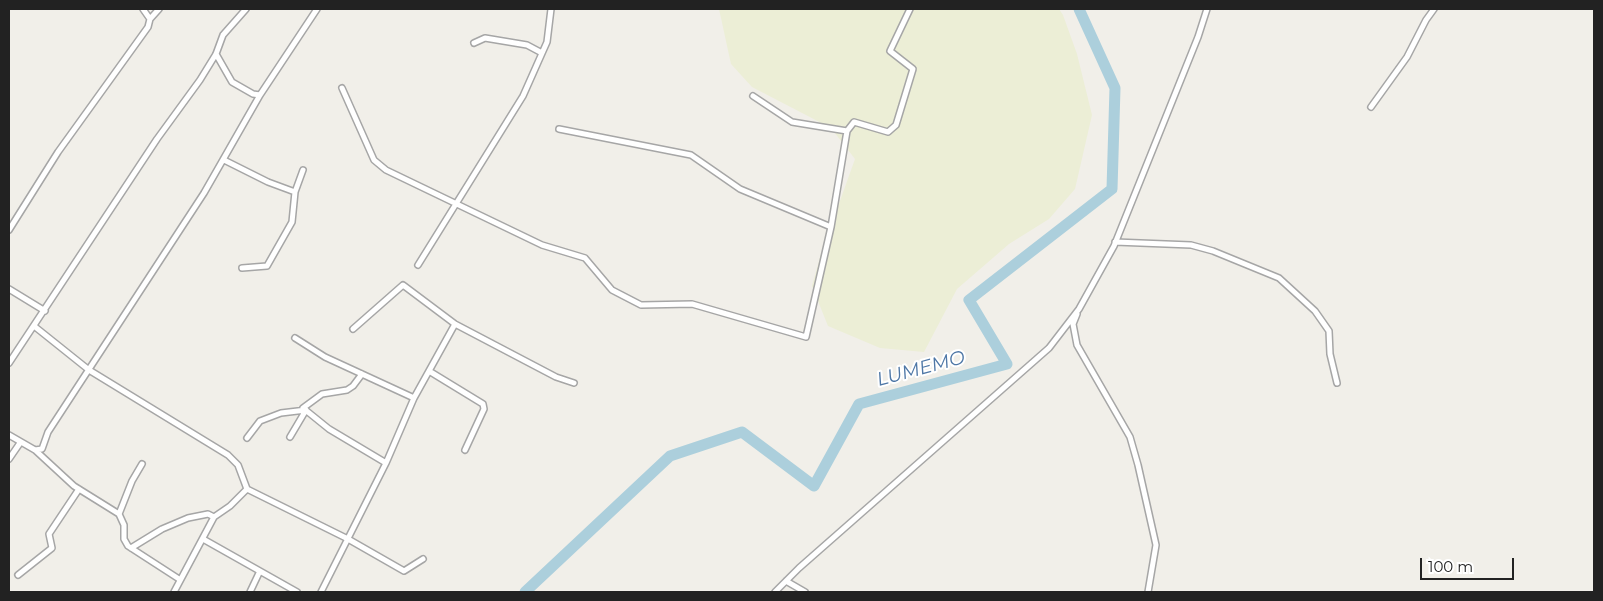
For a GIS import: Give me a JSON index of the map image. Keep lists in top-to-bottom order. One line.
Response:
{"water":["LUMEMO"],"scale_bar":"100 m"}
